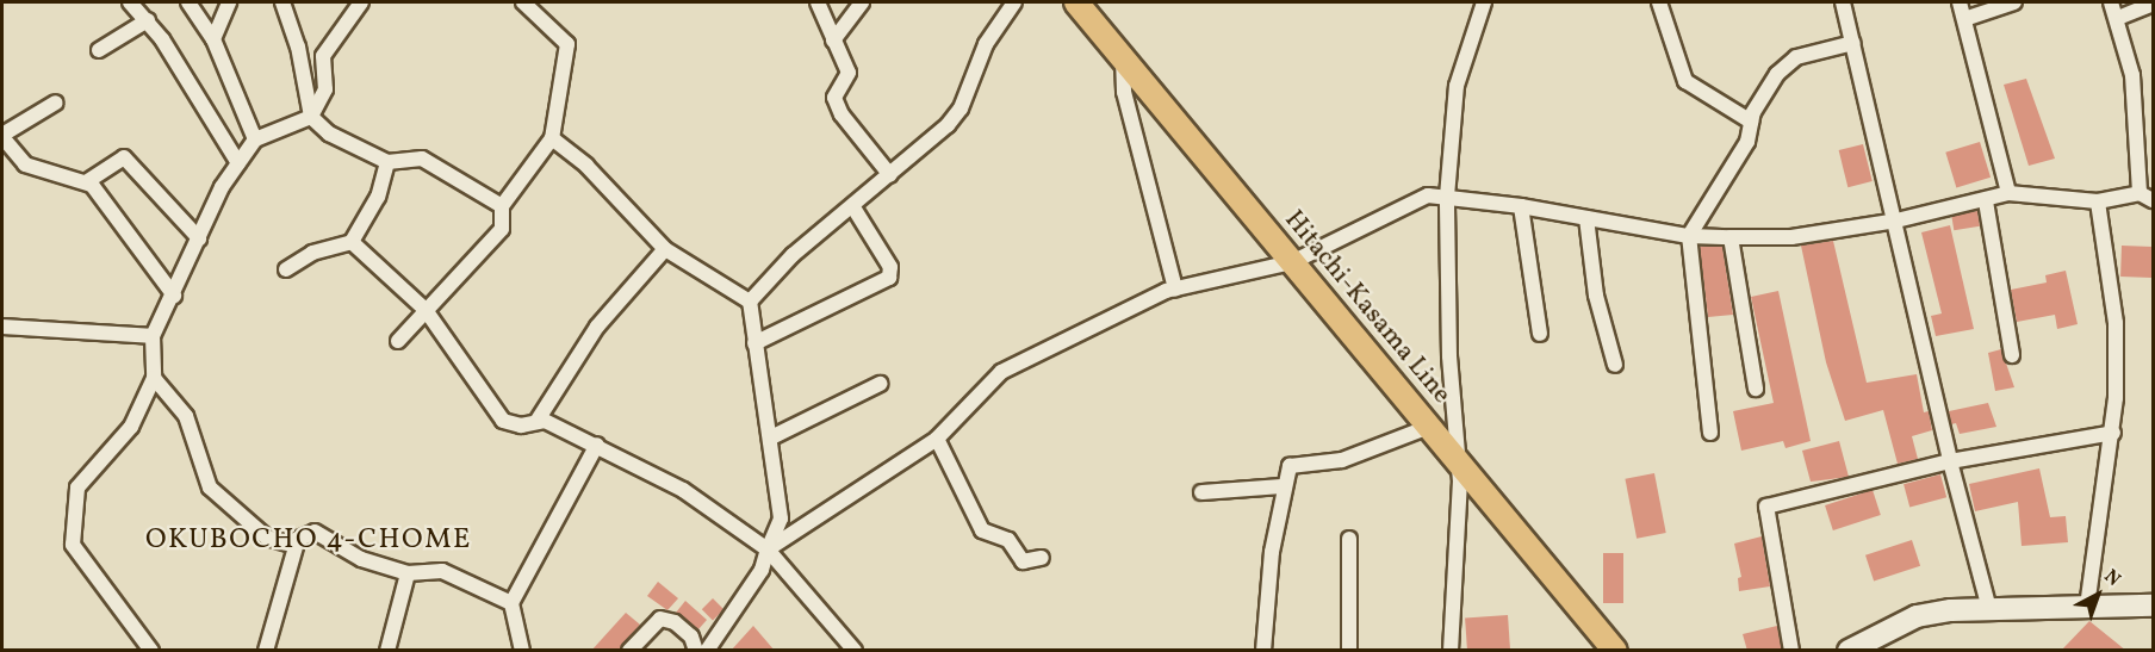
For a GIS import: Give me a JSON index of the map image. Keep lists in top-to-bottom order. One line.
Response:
{"streets":{"main road":["Hitachi-Kasama Line"]},"districts":["OKUBOCHO 4-CHOME"],"north":"top right"}
